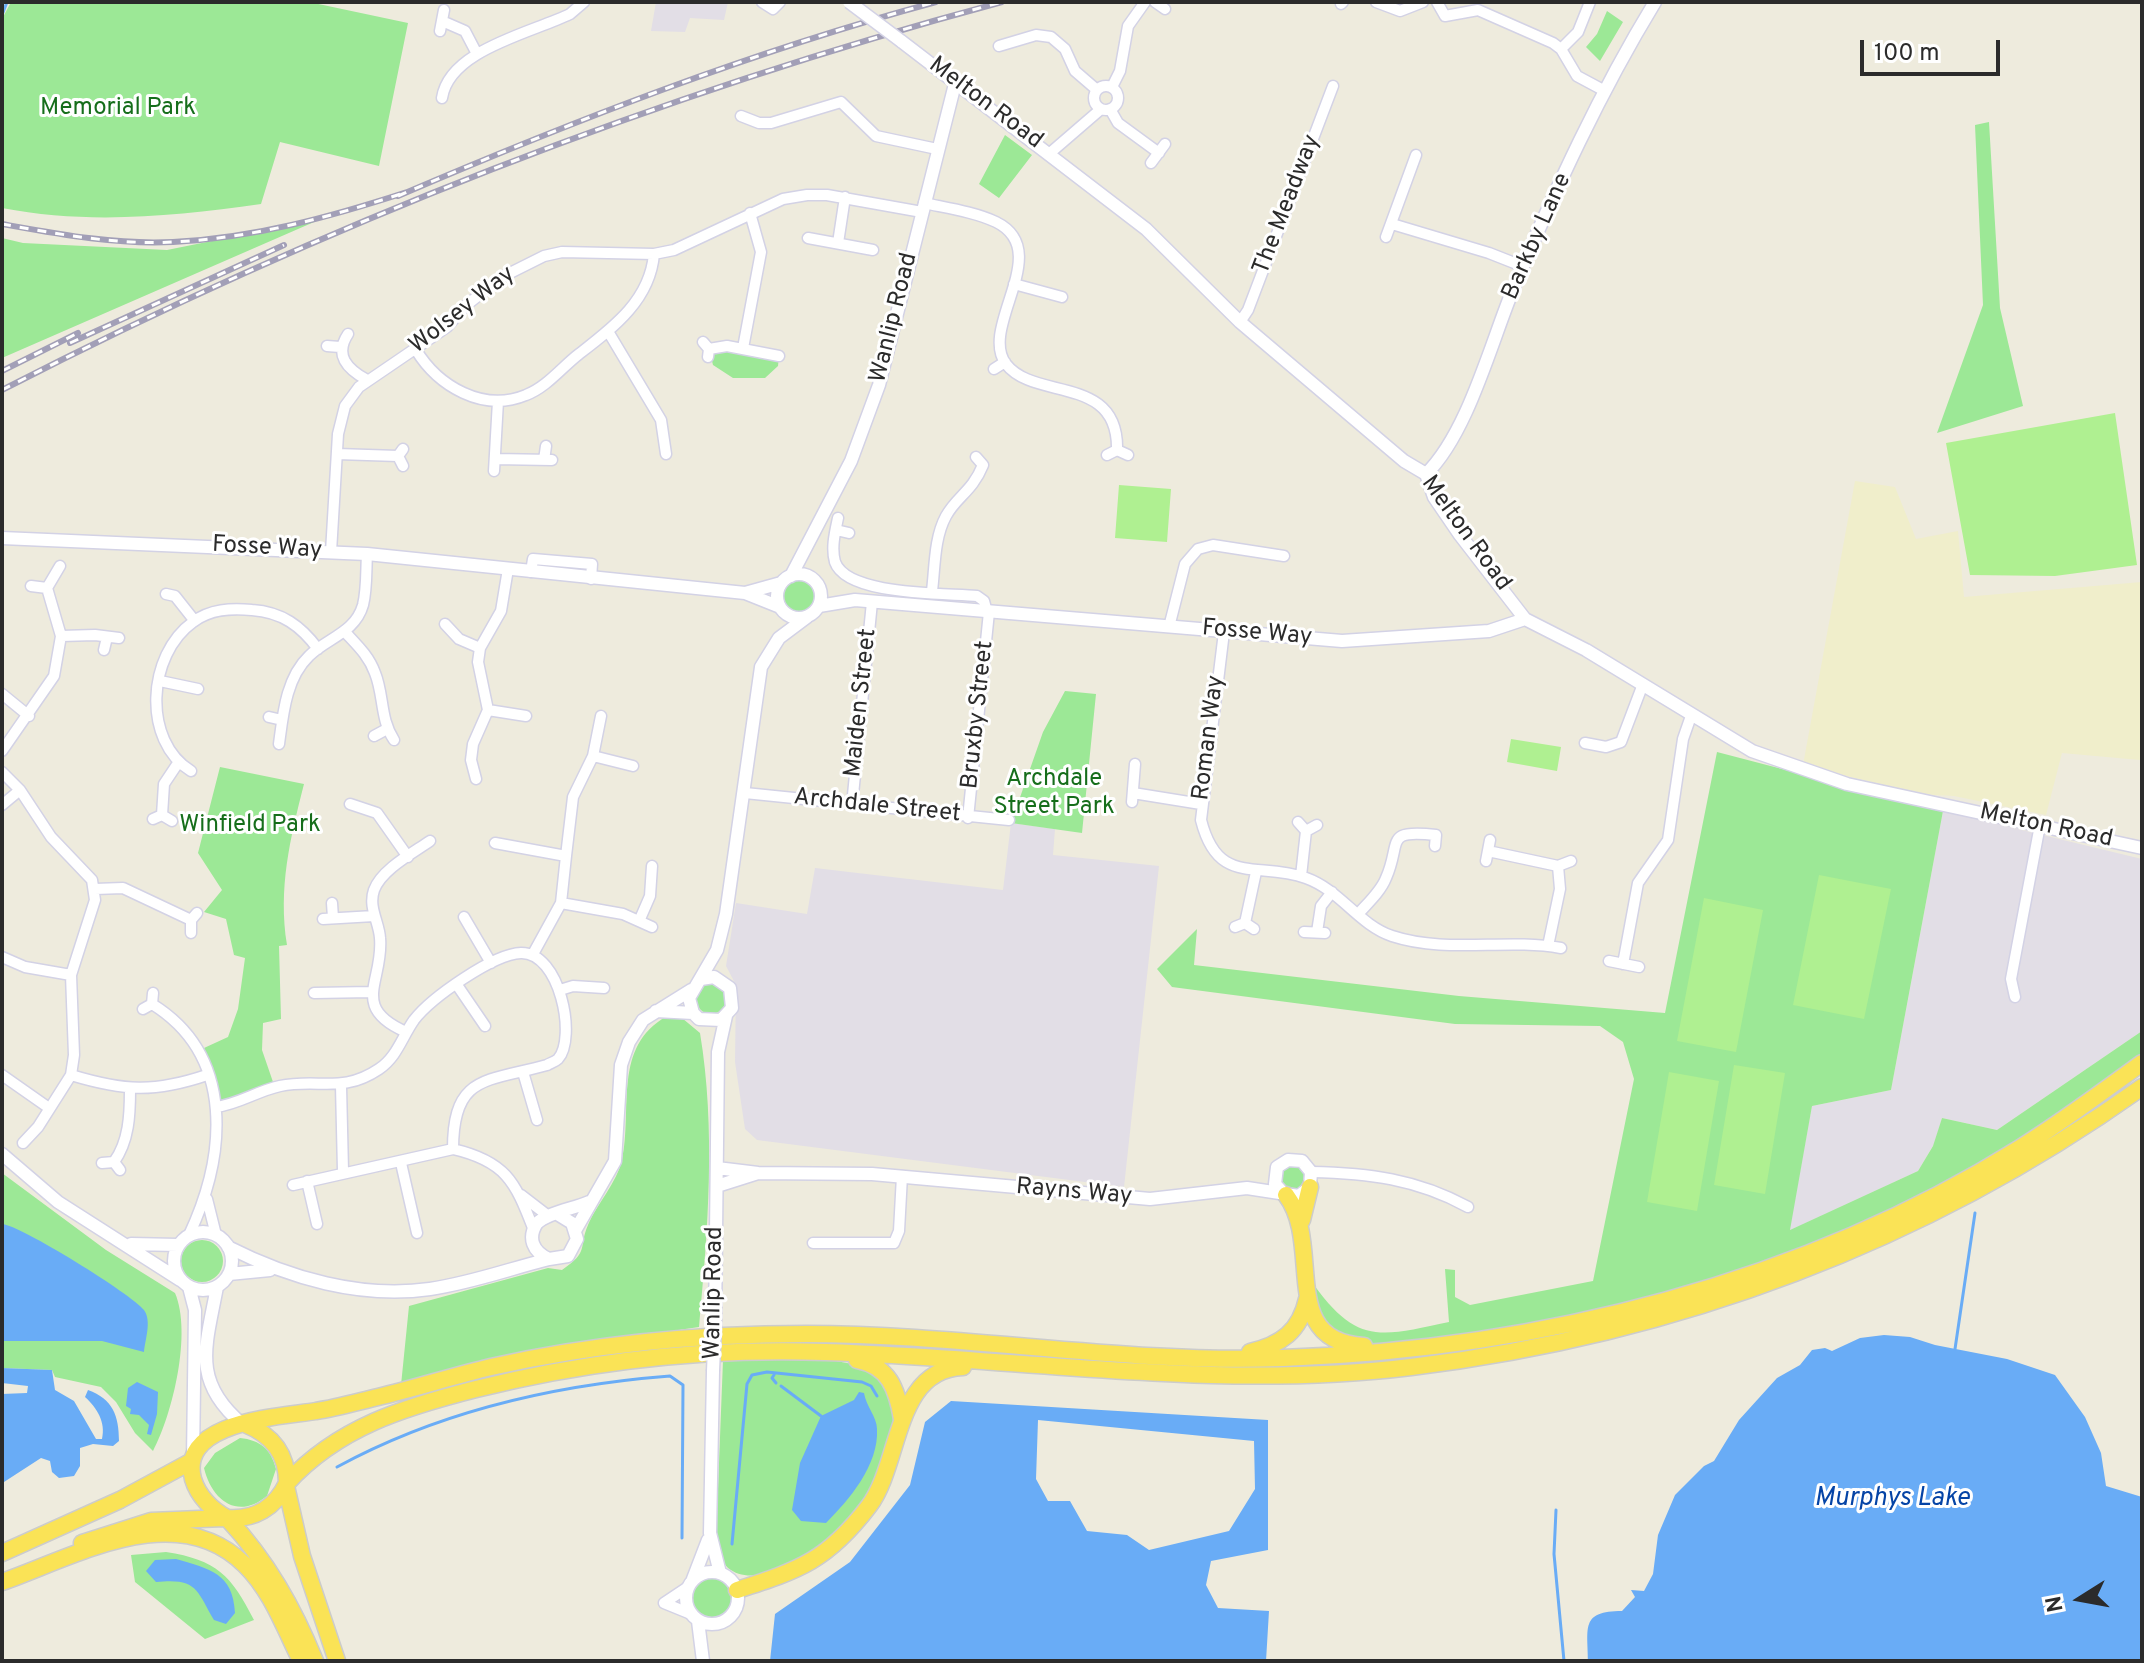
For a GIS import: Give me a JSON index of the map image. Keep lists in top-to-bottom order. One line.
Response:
{"streets":{"street":["Melton Road","The Meadway","Barkby Lane","Wolsey Way","Wanlip Road","Fosse Way","Maiden Street","Bruxby Street","Roman Way","Archdale Street","Rayns Way"]},"crossings":[["Melton Road","The Meadway"],["Melton Road","Barkby Lane"],["Melton Road","Wanlip Road"],["Melton Road","Fosse Way"],["Wolsey Way","Wanlip Road"],["Wolsey Way","Fosse Way"],["Wanlip Road","Fosse Way"],["Wanlip Road","Rayns Way"],["Fosse Way","Maiden Street"],["Fosse Way","Bruxby Street"],["Fosse Way","Roman Way"],["Maiden Street","Archdale Street"],["Bruxby Street","Archdale Street"]],"water":["Murphys Lake"],"parks":["Memorial Park","Archdale Street Park","Winfield Park"],"scale_bar":"100 m","north":"left"}
